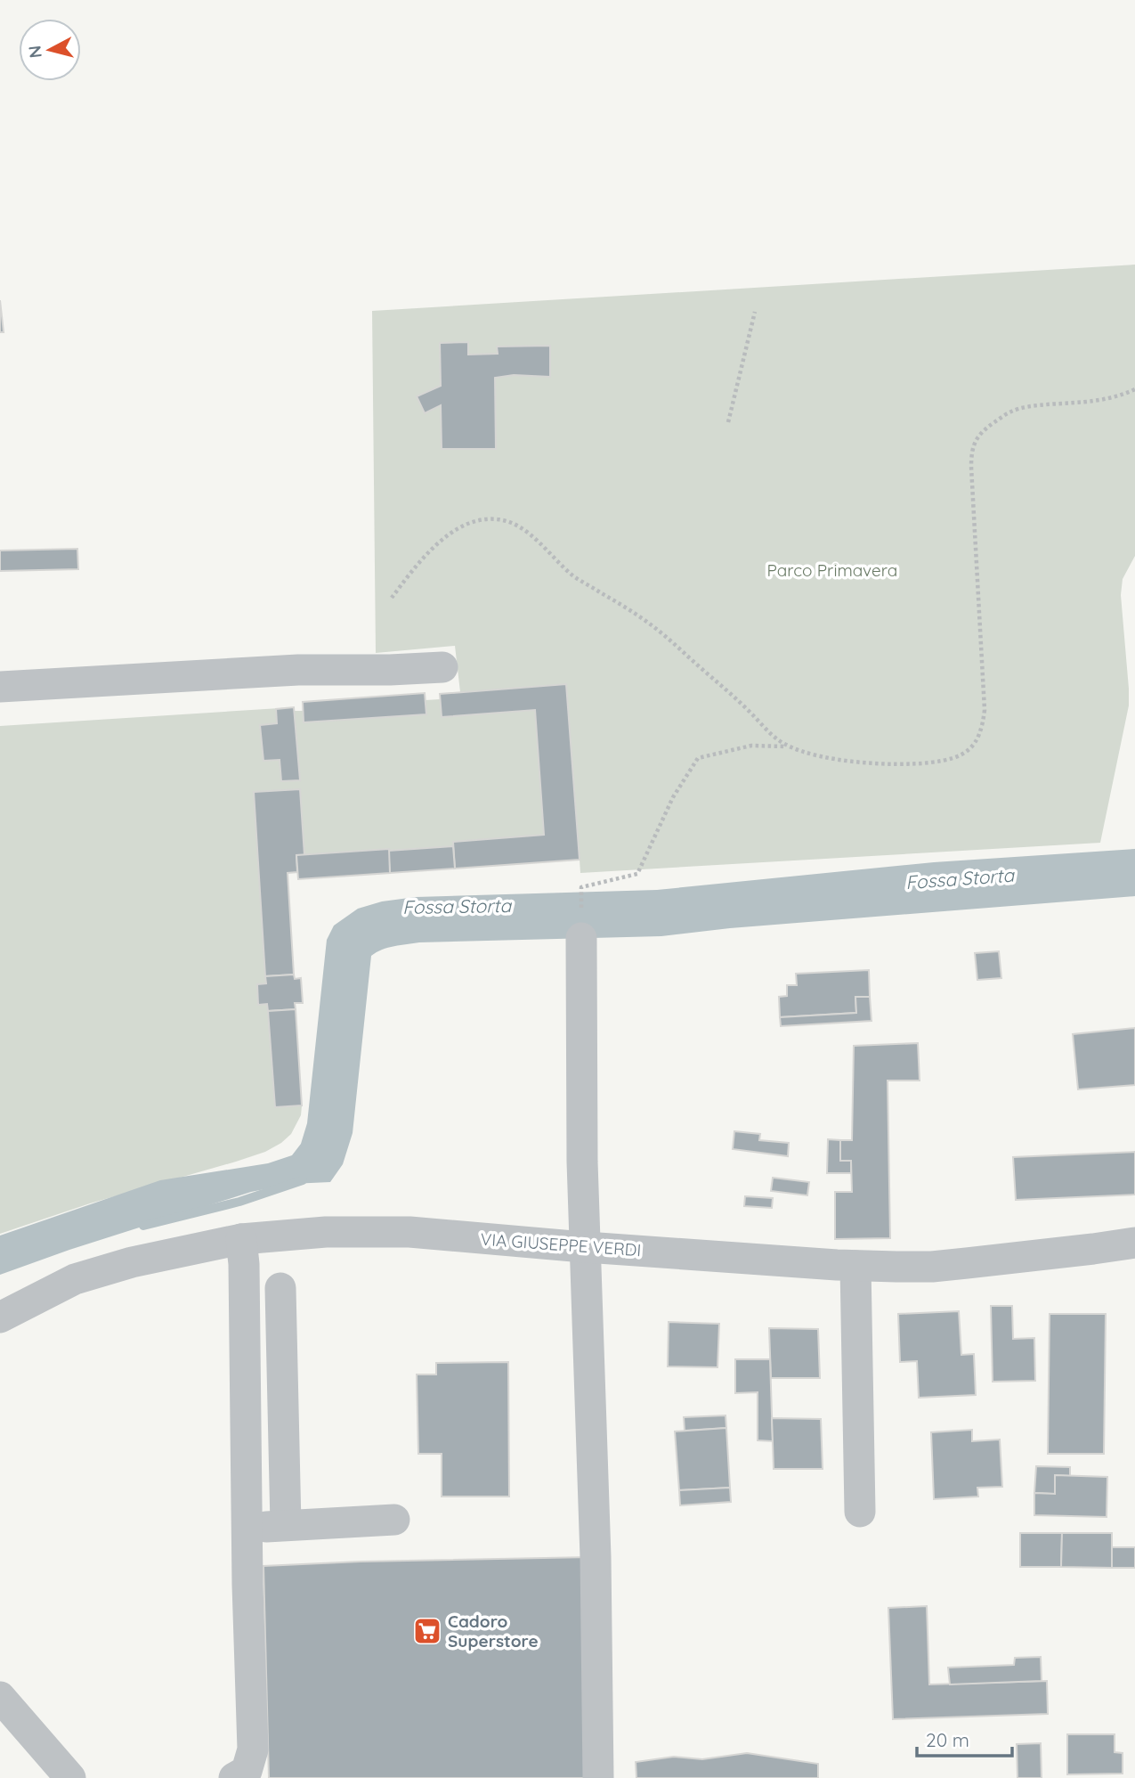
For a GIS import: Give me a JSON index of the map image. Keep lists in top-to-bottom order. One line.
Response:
{"streets":{"street":["VIA GIUSEPPE VERDI"]},"water":["Fossa Storta"],"parks":["Parco Primavera"],"places":{"supermarket":["Cadoro Superstore"]},"scale_bar":"20 m","north":"left"}
